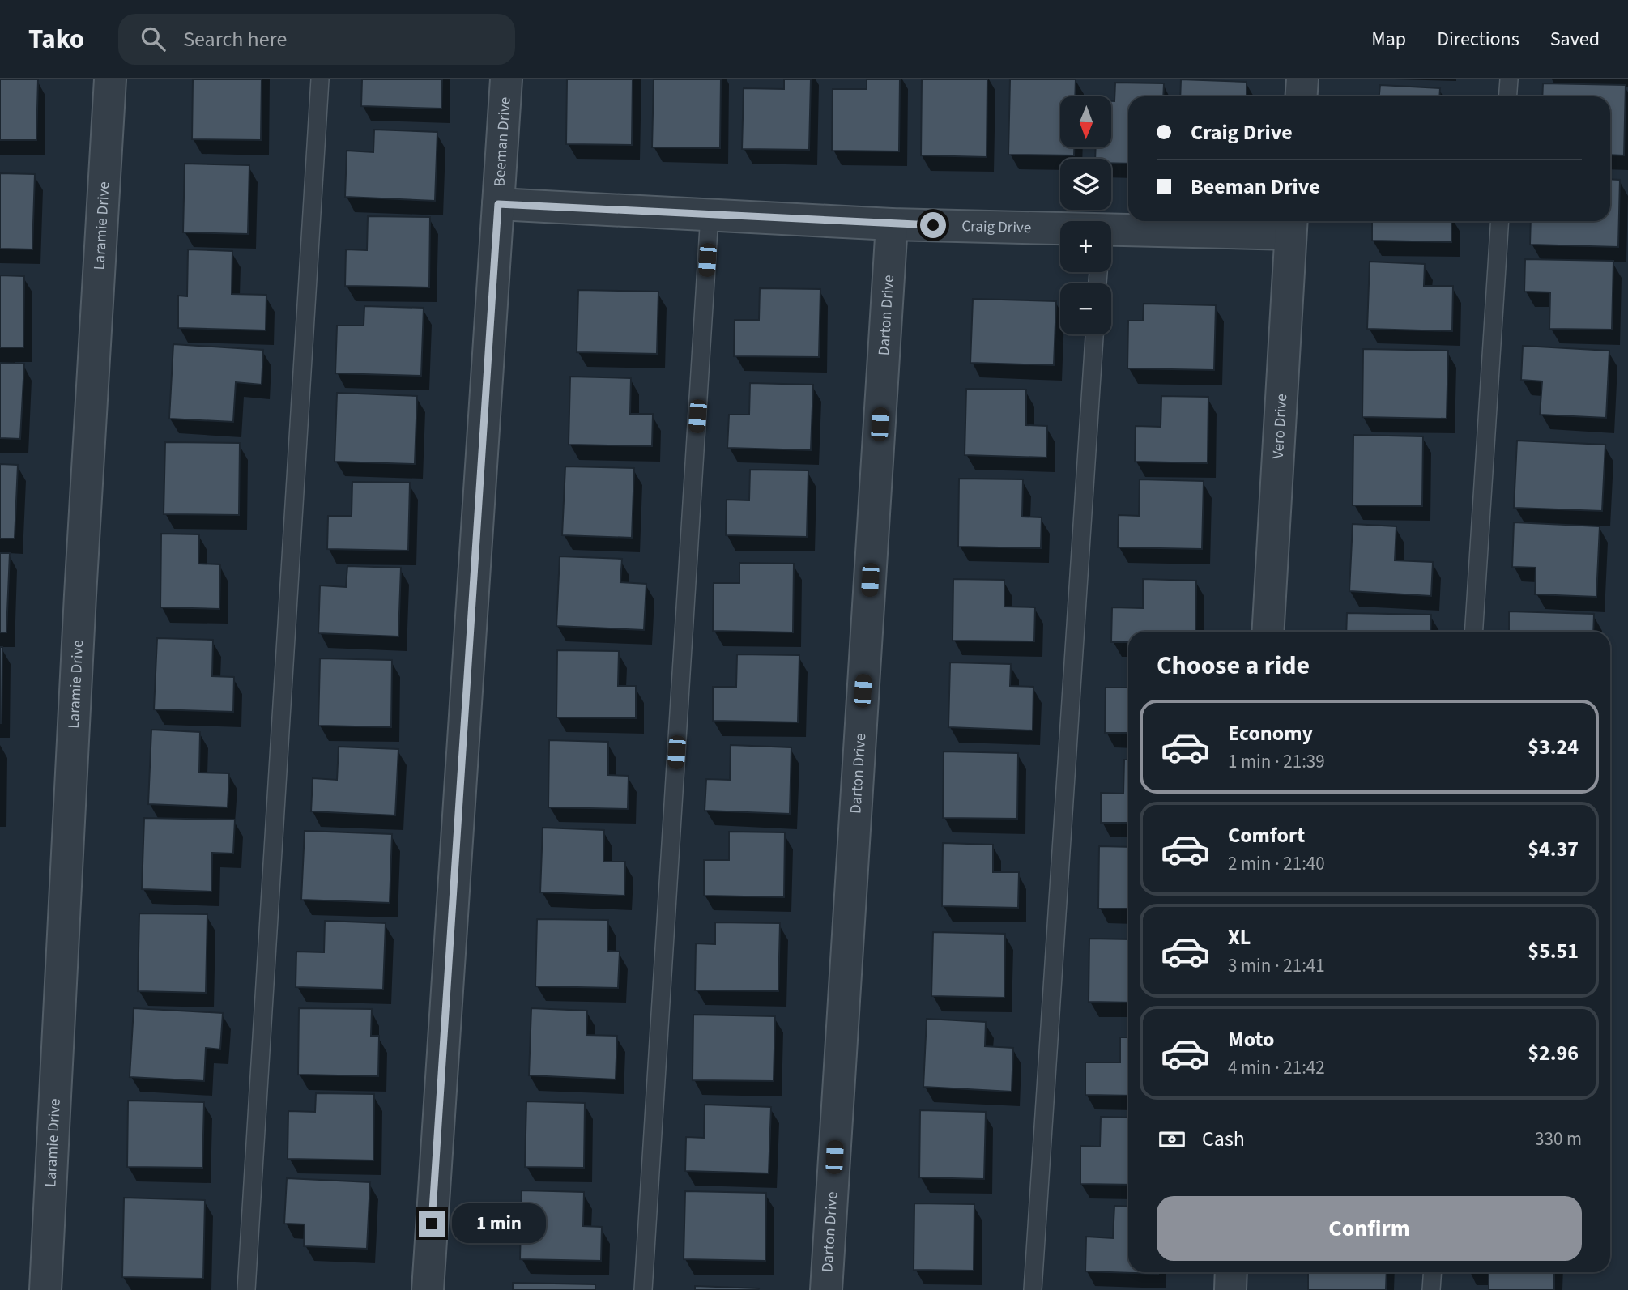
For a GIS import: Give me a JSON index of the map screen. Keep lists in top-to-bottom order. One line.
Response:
{"streets":{"street":["Beeman Drive","Laramie Drive","Craig Drive","Darton Drive","Vero Drive"]},"crossings":[["Beeman Drive","Craig Drive"],["Craig Drive","Darton Drive"],["Craig Drive","Vero Drive"]],"north":"bottom","page":{"header":"Tako","search":"Search here","nav":["Map","Directions","Saved"],"map_buttons":["+","−"],"banner":["Craig Drive","Beeman Drive"],"heading":"Choose a ride","list":[{"name":"Economy","note":"1 min · 21:39","value":"$3.24"},{"name":"Comfort","note":"2 min · 21:40","value":"$4.37"},{"name":"XL","note":"3 min · 21:41","value":"$5.51"},{"name":"Moto","note":"4 min · 21:42","value":"$2.96"}],"pay":["Cash","330 m"],"buttons":"Confirm","bubble":"1 min"}}
